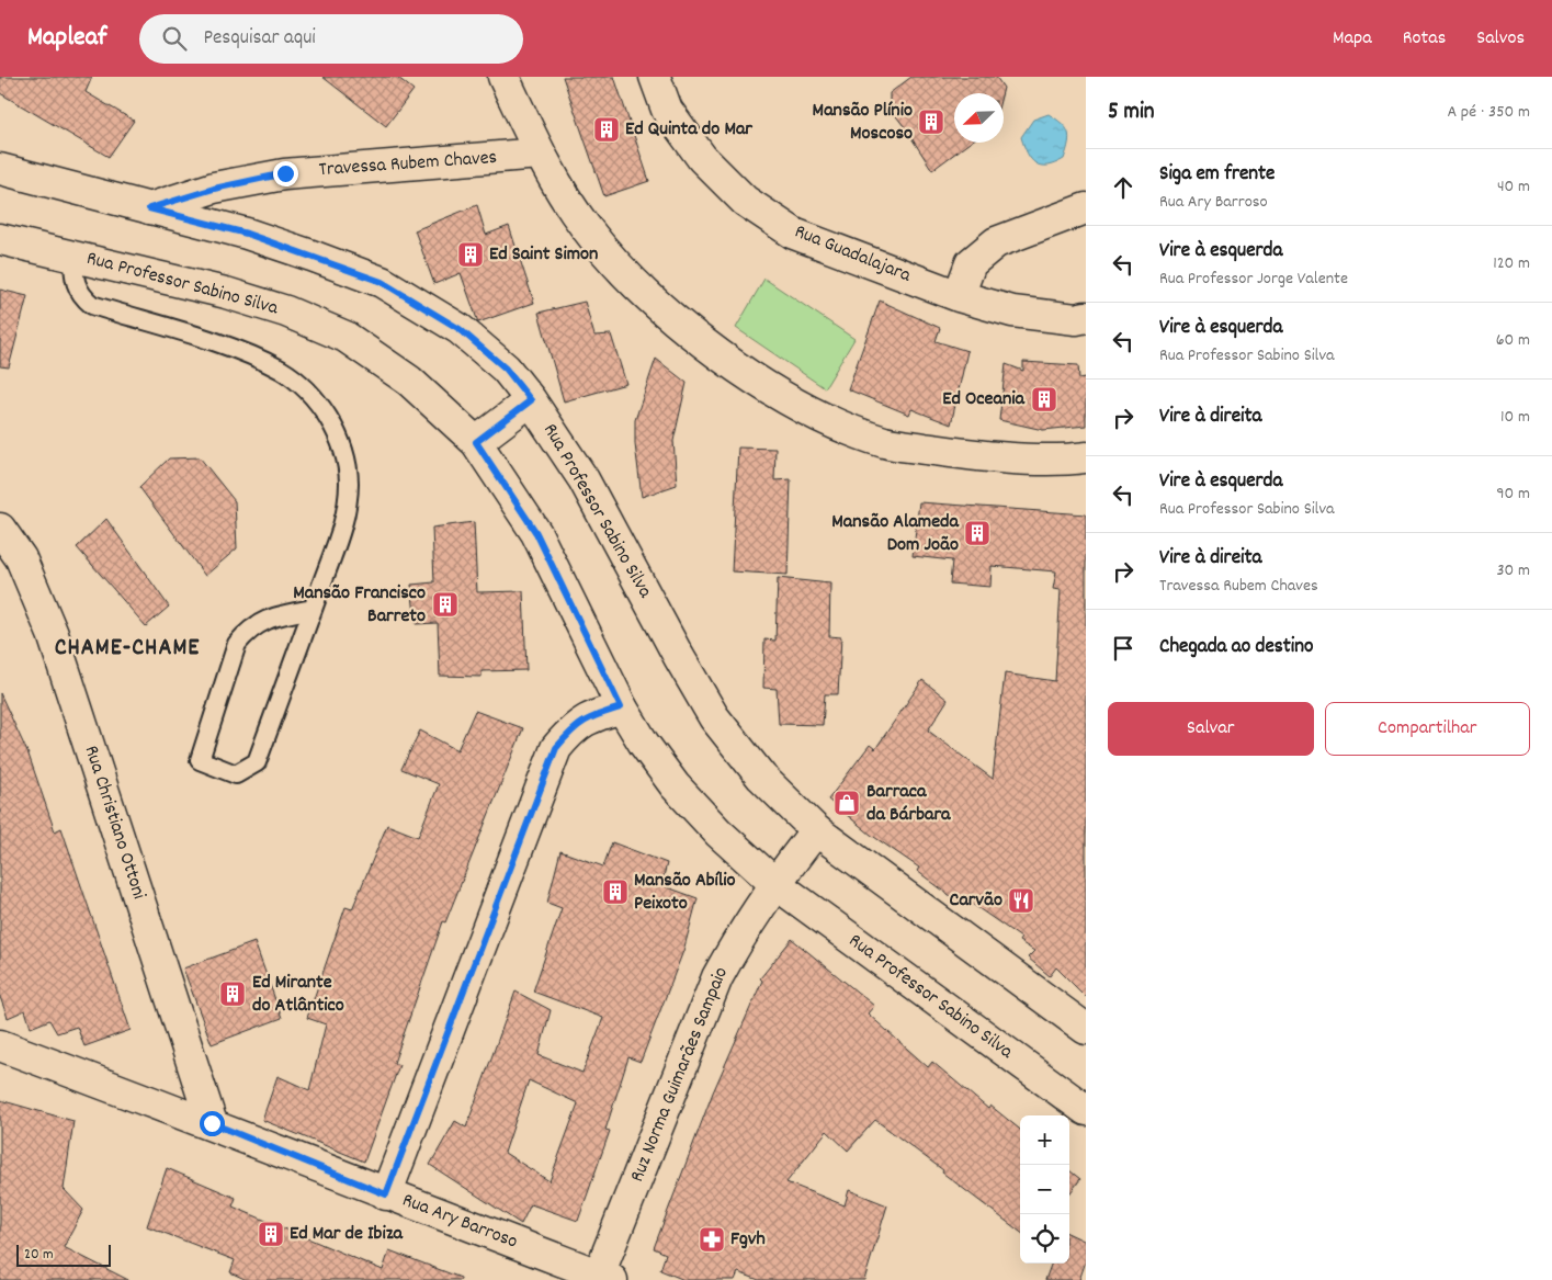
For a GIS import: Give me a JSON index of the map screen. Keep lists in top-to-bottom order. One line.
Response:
{"streets":{"street":["Travessa Rubem Chaves","Rua Guadalajara","Rua Professor Sabino Silva","Rua Christiano Ottoni","Ruz Norma Guimarães Sampaio","Rua Ary Barroso"]},"crossings":[["Travessa Rubem Chaves","Rua Professor Sabino Silva"],["Rua Professor Sabino Silva","Ruz Norma Guimarães Sampaio"],["Rua Christiano Ottoni","Rua Ary Barroso"],["Ruz Norma Guimarães Sampaio","Rua Ary Barroso"]],"districts":["CHAME-CHAME"],"places":{"building":["Mansão Plínio Moscoso","Ed Quinta do Mar","Ed Saint Simon","Ed Oceania","Mansão Alameda Dom João","Mansão Francisco Barreto","Mansão Abílio Peixoto","Ed Mirante do Atlântico","Ed Mar de Ibiza"],"shop":["Barraca da Bárbara"],"restaurant":["Carvão"],"pharmacy":["Fgvh"]},"scale_bar":"20 m","north":"bottom left","page":{"header":"Mapleaf","search":"Pesquisar aqui","nav":["Mapa","Rotas","Salvos"],"heading":["5 min","A pé · 350 m"],"list":[["Siga em frente","Rua Ary Barroso","40 m"],["Vire à esquerda","Rua Professor Jorge Valente","120 m"],["Vire à esquerda","Rua Professor Sabino Silva","60 m"],["Vire à direita","10 m"],["Vire à esquerda","Rua Professor Sabino Silva","90 m"],["Vire à direita","Travessa Rubem Chaves","30 m"],"Chegada ao destino"],"buttons":["Salvar","Compartilhar"],"map_buttons":["+","−"],"scale":"20 m"}}
